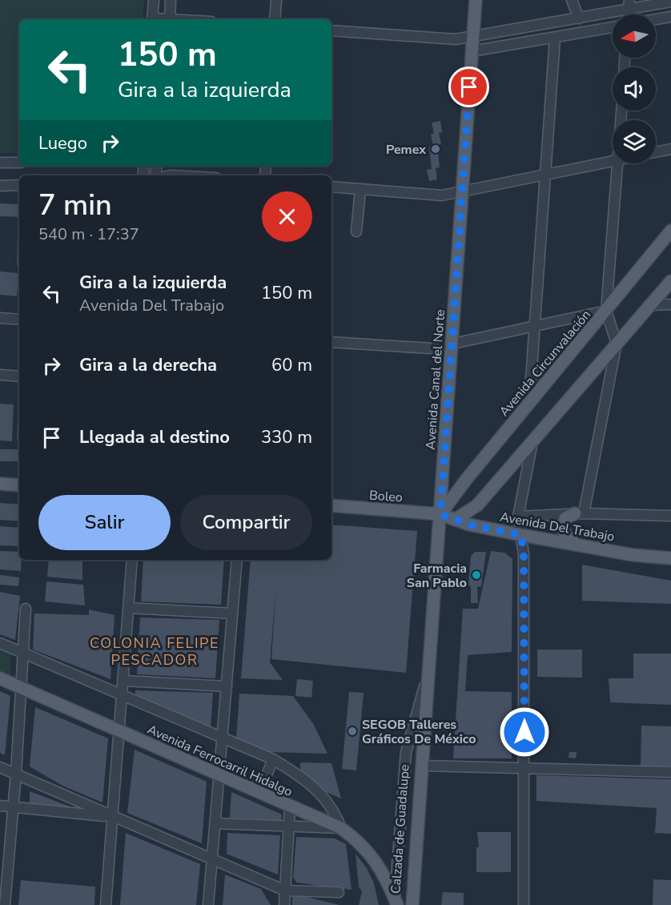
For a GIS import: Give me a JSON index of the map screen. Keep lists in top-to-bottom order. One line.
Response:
{"streets":{"main road":["Avenida Circunvalación","Avenida Canal del Norte","Boleo","Avenida Del Trabajo","Avenida Ferrocarril Hidalgo"],"street":["Calzada de Guadalupe"]},"crossings":[["Avenida Circunvalación","Avenida Canal del Norte"],["Avenida Circunvalación","Boleo"],["Avenida Circunvalación","Avenida Del Trabajo"],["Avenida Canal del Norte","Boleo"],["Avenida Canal del Norte","Avenida Del Trabajo"],["Avenida Canal del Norte","Calzada de Guadalupe"],["Boleo","Avenida Del Trabajo"],["Avenida Ferrocarril Hidalgo","Calzada de Guadalupe"]],"districts":["COLONIA FELIPE PESCADOR"],"places":["Pemex","Farmacia San Pablo","SEGOB Talleres Gráficos De México"],"north":"left","page":{"turn":["150 m","Gira a la izquierda"],"then":"Luego","heading":["7 min","540 m · 17:37"],"list":[{"name":"Gira a la izquierda","note":"Avenida Del Trabajo","value":"150 m"},{"name":"Gira a la derecha","value":"60 m"},{"name":"Llegada al destino","value":"330 m"}],"buttons":["Salir","Compartir"]}}
